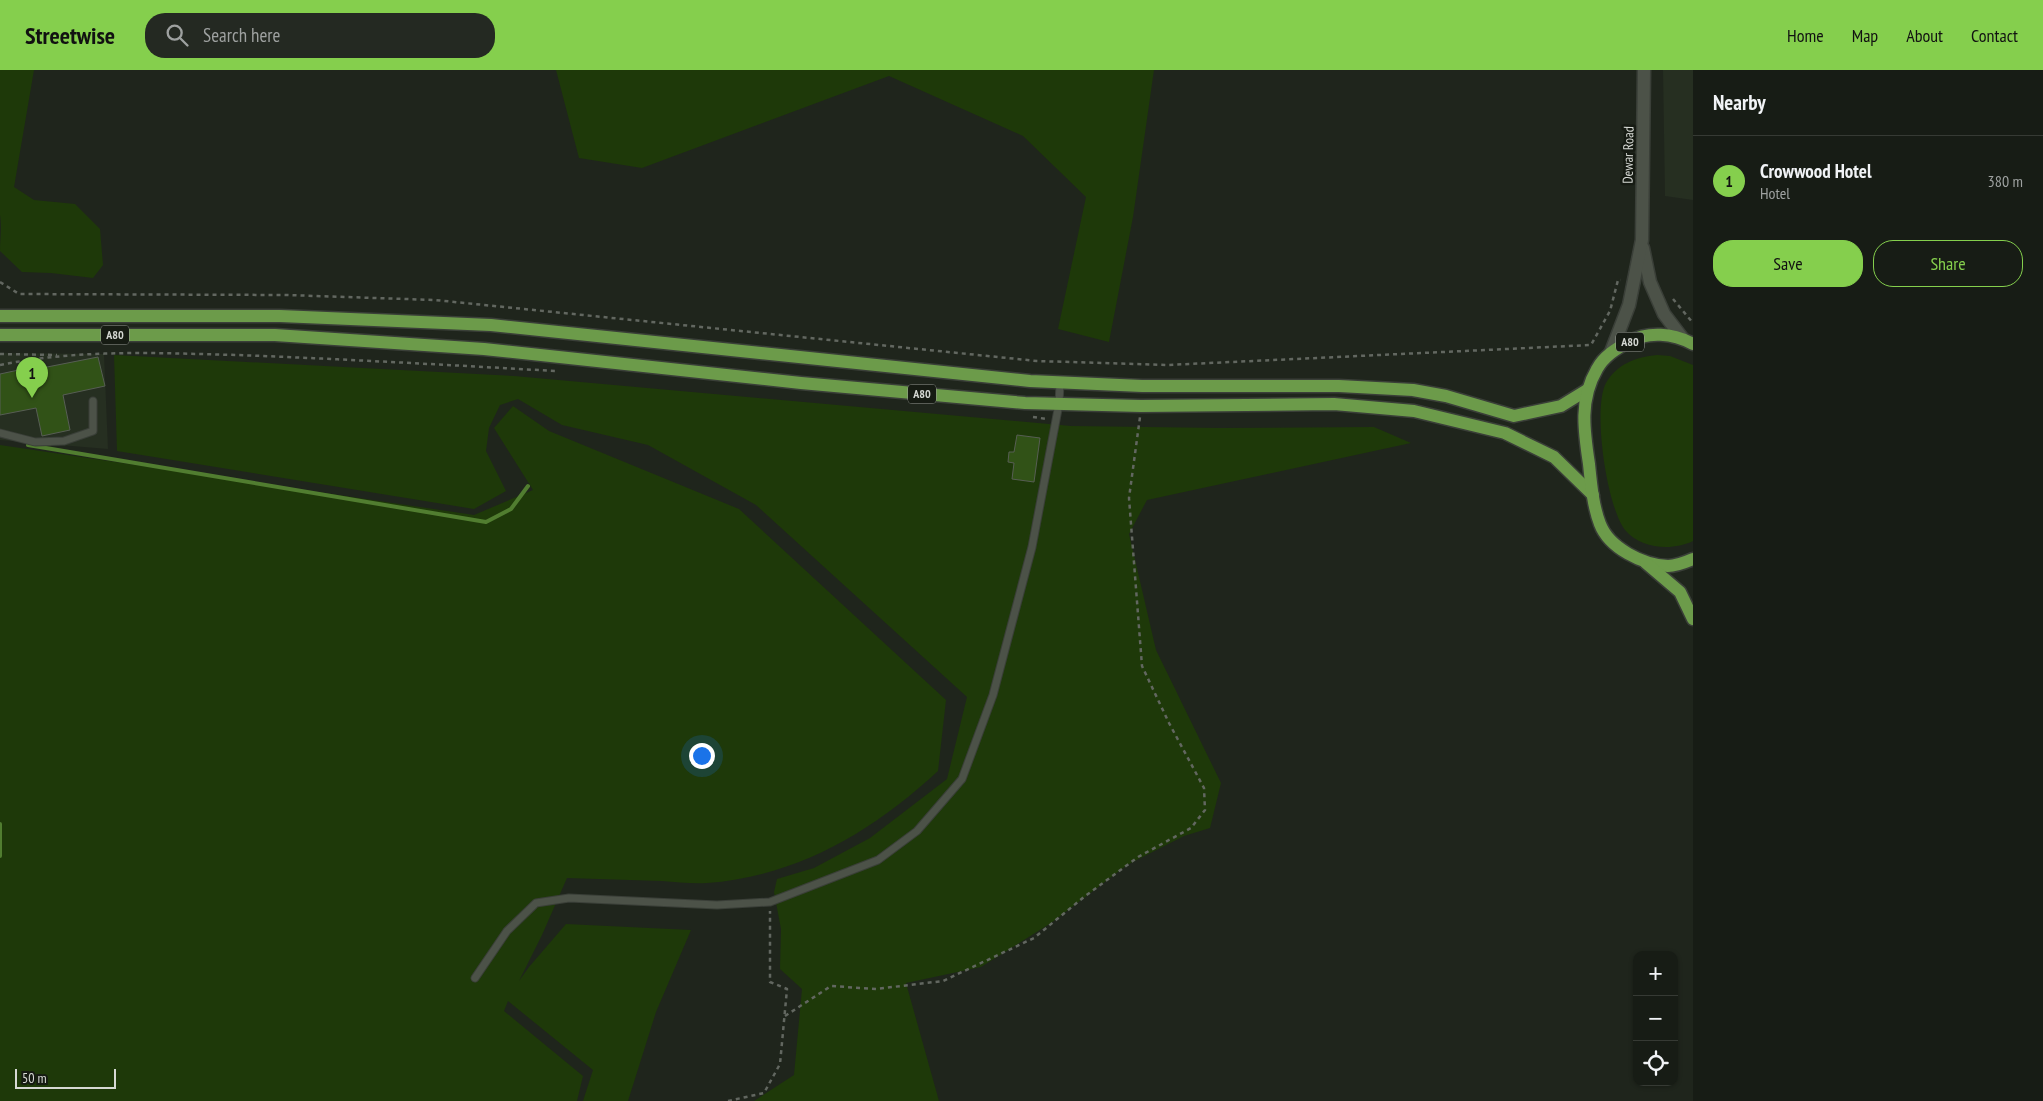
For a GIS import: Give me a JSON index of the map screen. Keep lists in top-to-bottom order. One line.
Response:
{"streets":{"main road":["A80"],"street":["Dewar Road"]},"crossings":[["Dewar Road","A80"]],"scale_bar":"50 m","page":{"header":"Streetwise","search":"Search here","nav":["Home","Map","About","Contact"],"heading":"Nearby","list":[{"mark":"1","name":"Crowwood Hotel","note":"Hotel","value":"380 m"}],"buttons":["Save","Share"],"pins":"1","map_buttons":["+","−"],"scale":"50 m"}}
